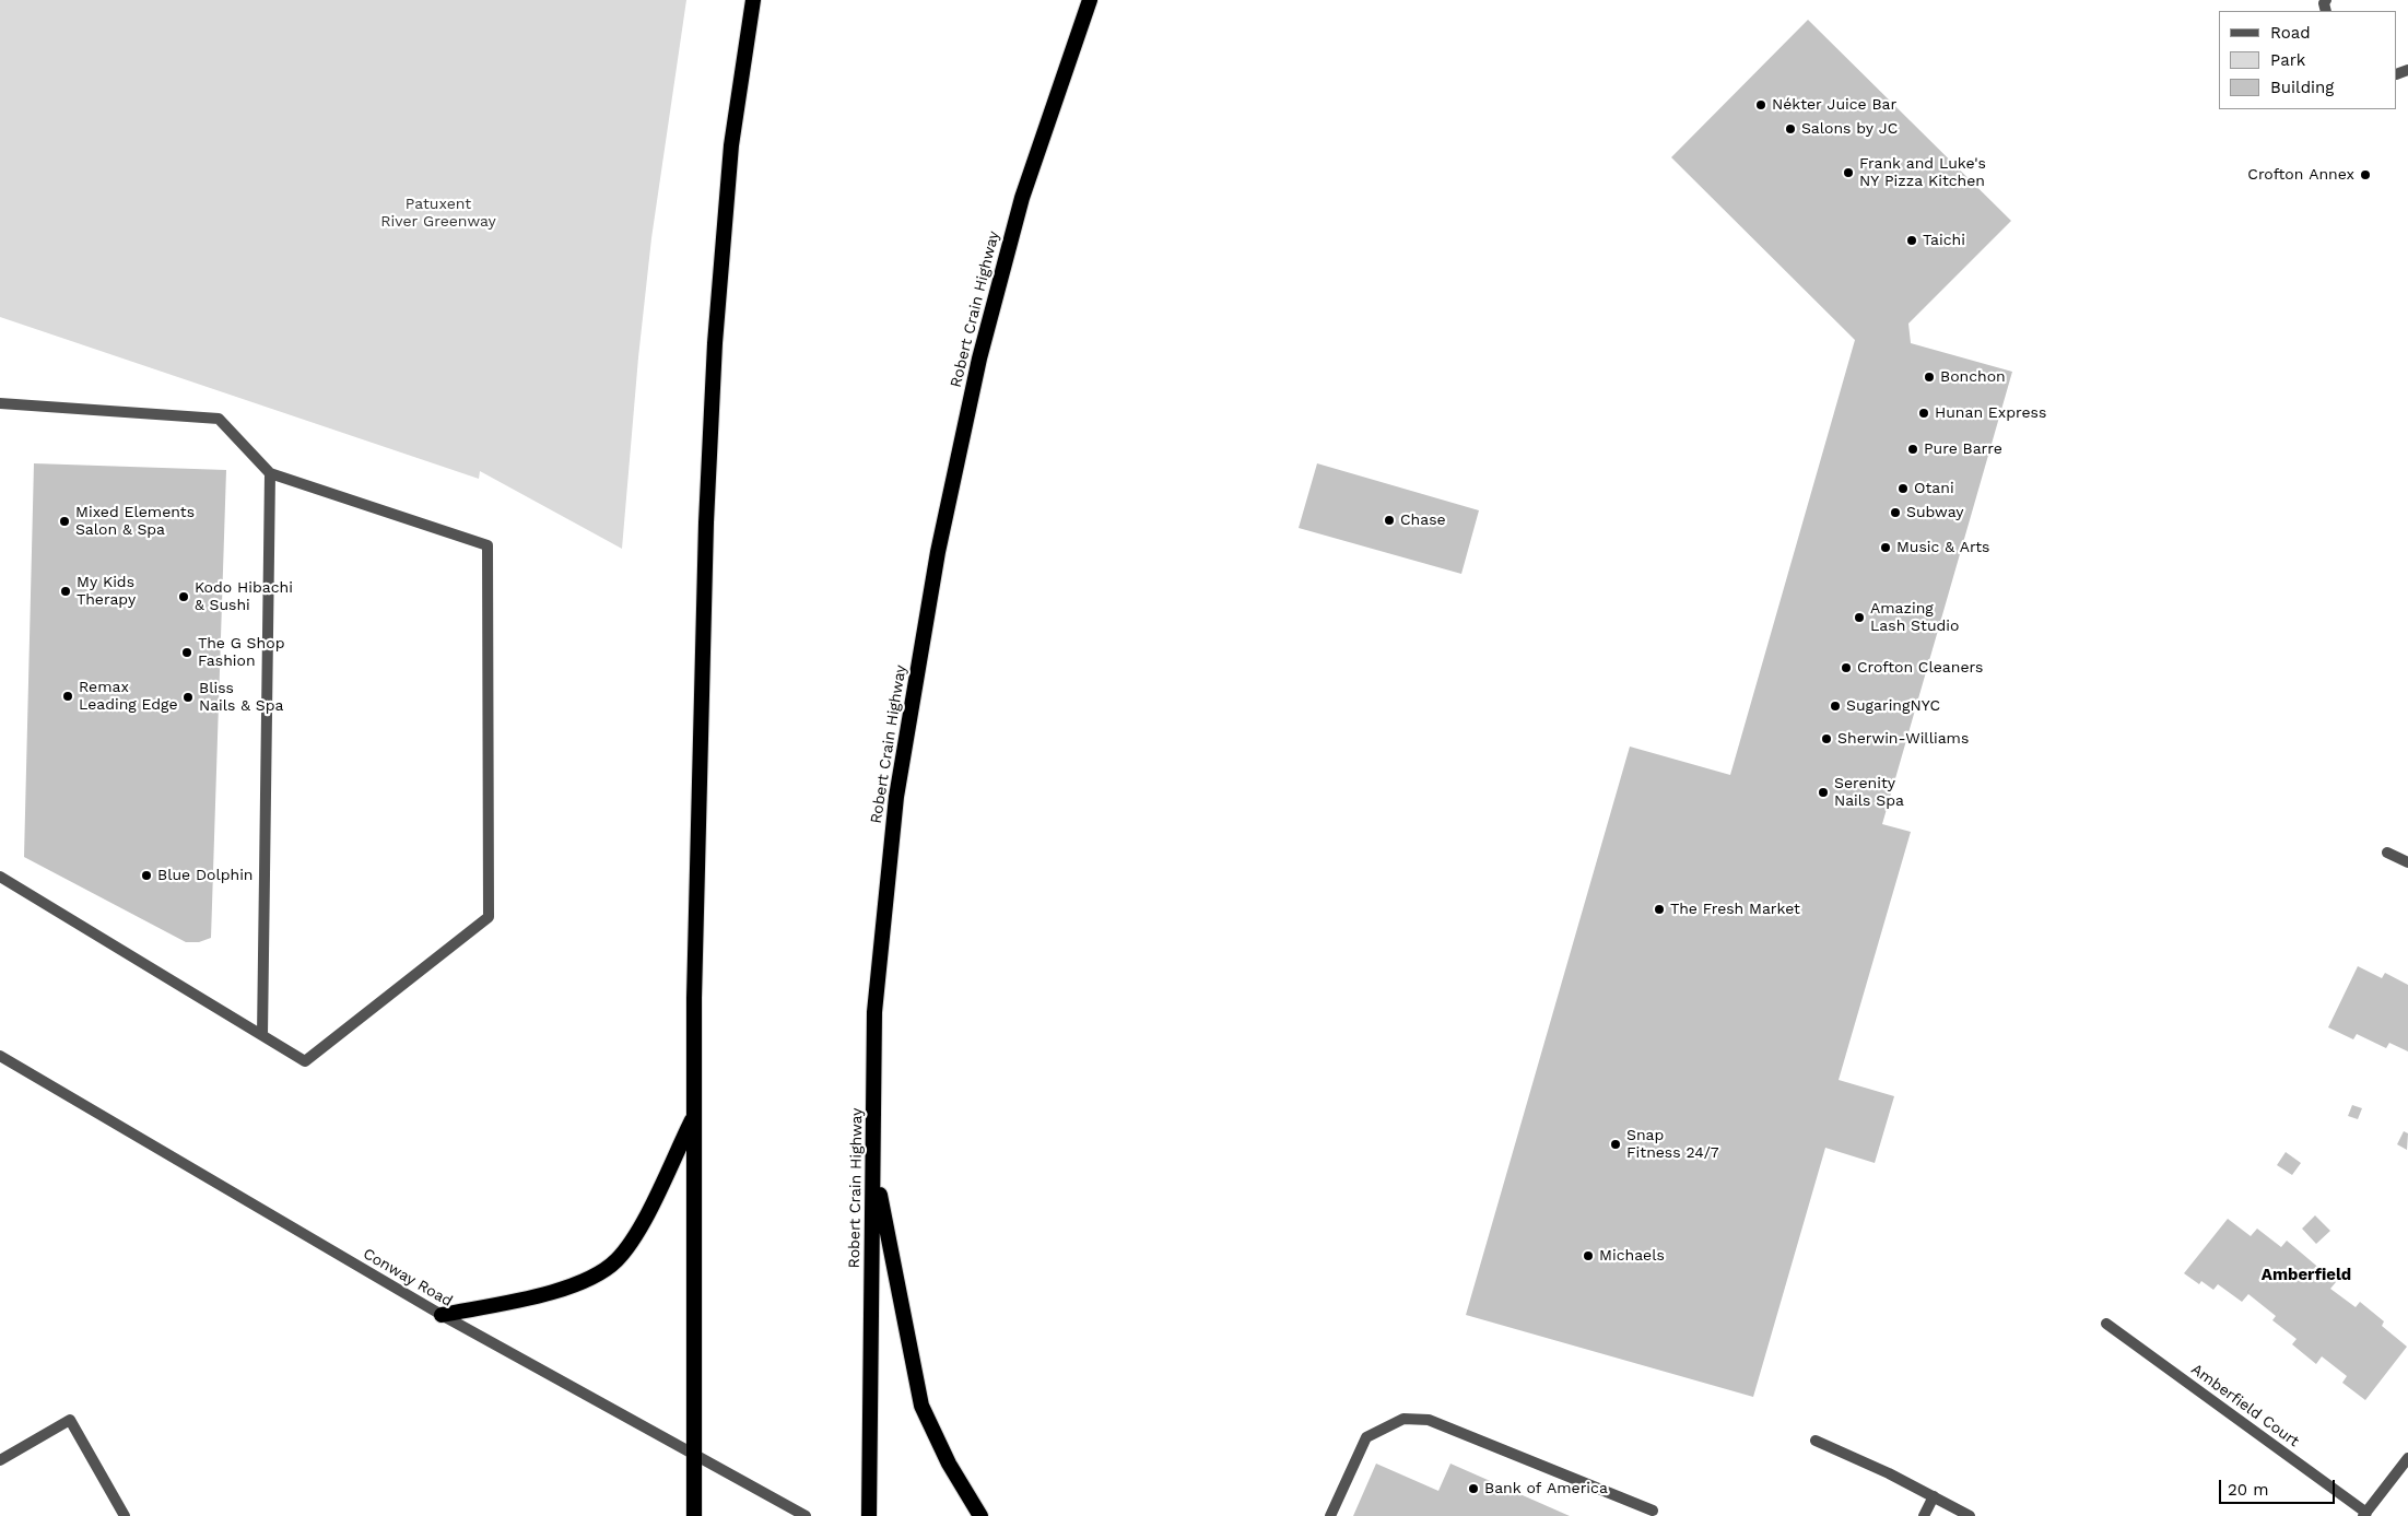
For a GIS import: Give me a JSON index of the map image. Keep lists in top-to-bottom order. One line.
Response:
{"streets":{"highway":["Robert Crain Highway"],"street":["Conway Road","Amberfield Court"]},"districts":["Amberfield"],"parks":["Patuxent River Greenway"],"places":["Nékter Juice Bar","Salons by JC","Frank and Luke's NY Pizza Kitchen","Crofton Annex","Taichi","Bonchon","Hunan Express","Pure Barre","Otani","Subway","Chase","Mixed Elements Salon & Spa","Music & Arts","My Kids Therapy","Kodo Hibachi & Sushi","Amazing Lash Studio","The G Shop Fashion","Crofton Cleaners","Remax Leading Edge","Bliss Nails & Spa","SugaringNYC","Sherwin-Williams","Serenity Nails Spa","Blue Dolphin","The Fresh Market","Snap Fitness 24/7","Michaels","Bank of America"],"legend":["Road","Park","Building"],"scale_bar":"20 m"}
